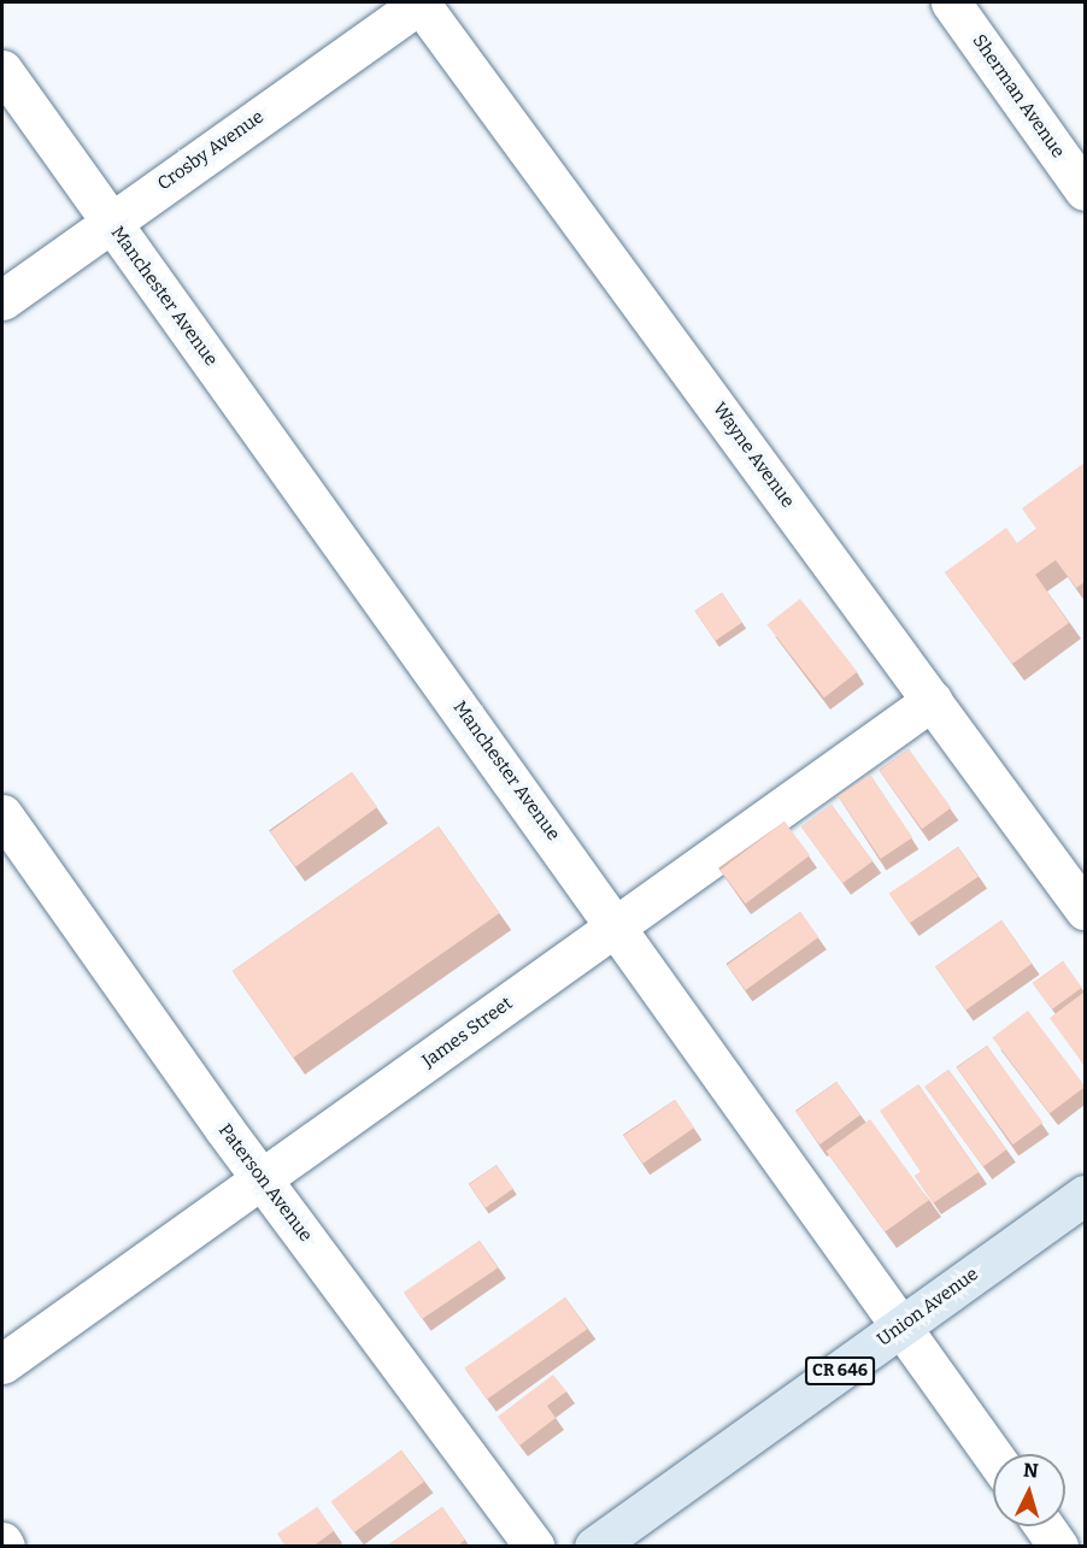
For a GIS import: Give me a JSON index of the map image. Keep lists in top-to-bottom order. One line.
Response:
{"streets":{"main road":["Union Avenue","CR 646"],"street":["Sherman Avenue","Crosby Avenue","Manchester Avenue","Wayne Avenue","James Street","Paterson Avenue"]},"crossings":[["Crosby Avenue","Manchester Avenue"],["Crosby Avenue","Wayne Avenue"],["Manchester Avenue","James Street"],["Manchester Avenue","Union Avenue"],["Wayne Avenue","James Street"],["James Street","Paterson Avenue"]],"north":"top"}
